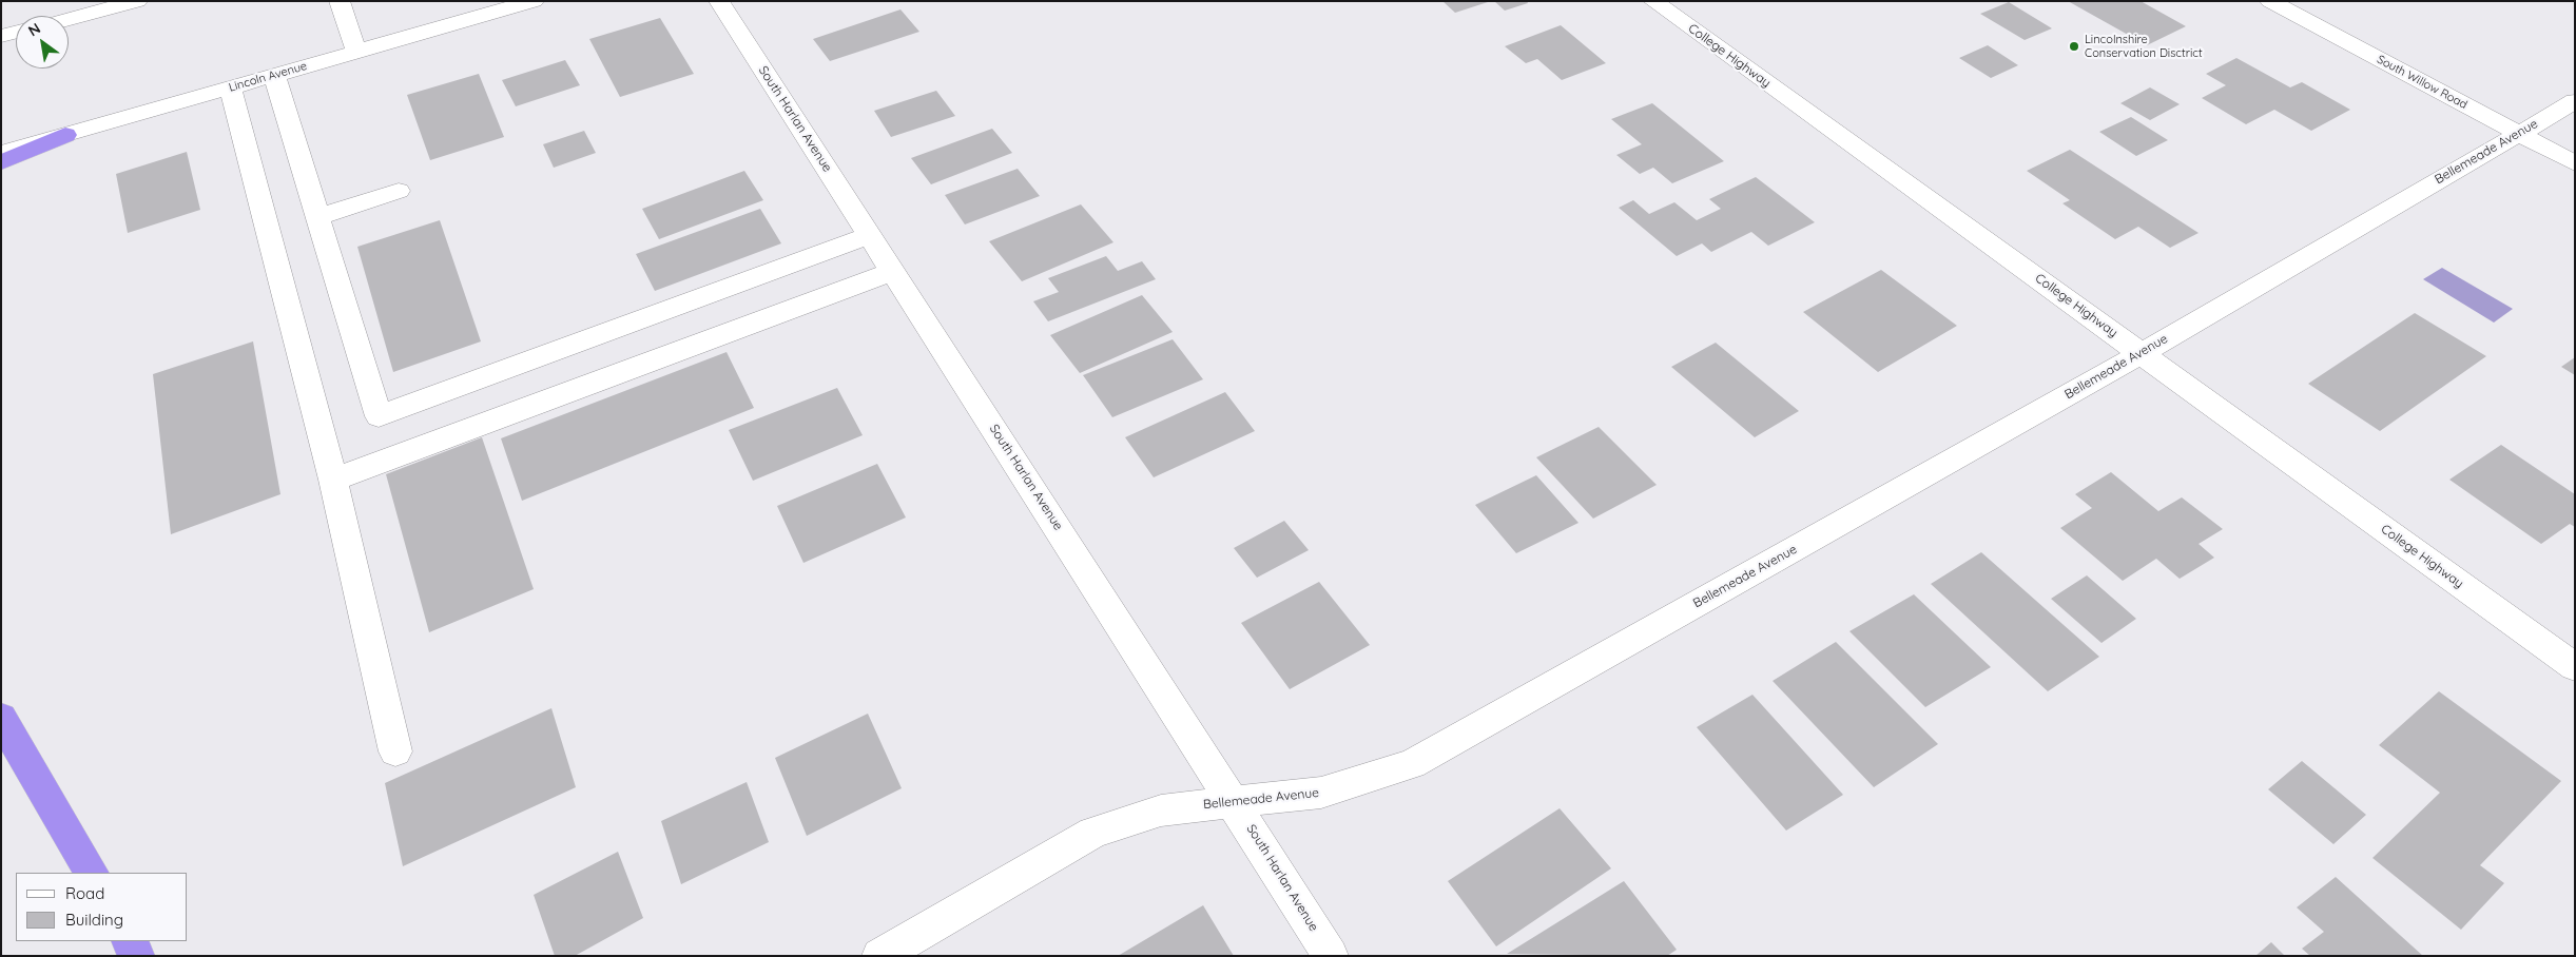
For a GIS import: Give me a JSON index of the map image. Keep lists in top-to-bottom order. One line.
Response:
{"streets":{"street":["College Highway","Lincoln Avenue","South Willow Road","South Harlan Avenue","Bellemeade Avenue"]},"crossings":[["College Highway","Bellemeade Avenue"],["South Willow Road","Bellemeade Avenue"],["South Harlan Avenue","Bellemeade Avenue"]],"places":["Lincolnshire Conservation Disctrict"],"legend":["Road","Building"],"north":"top left"}
